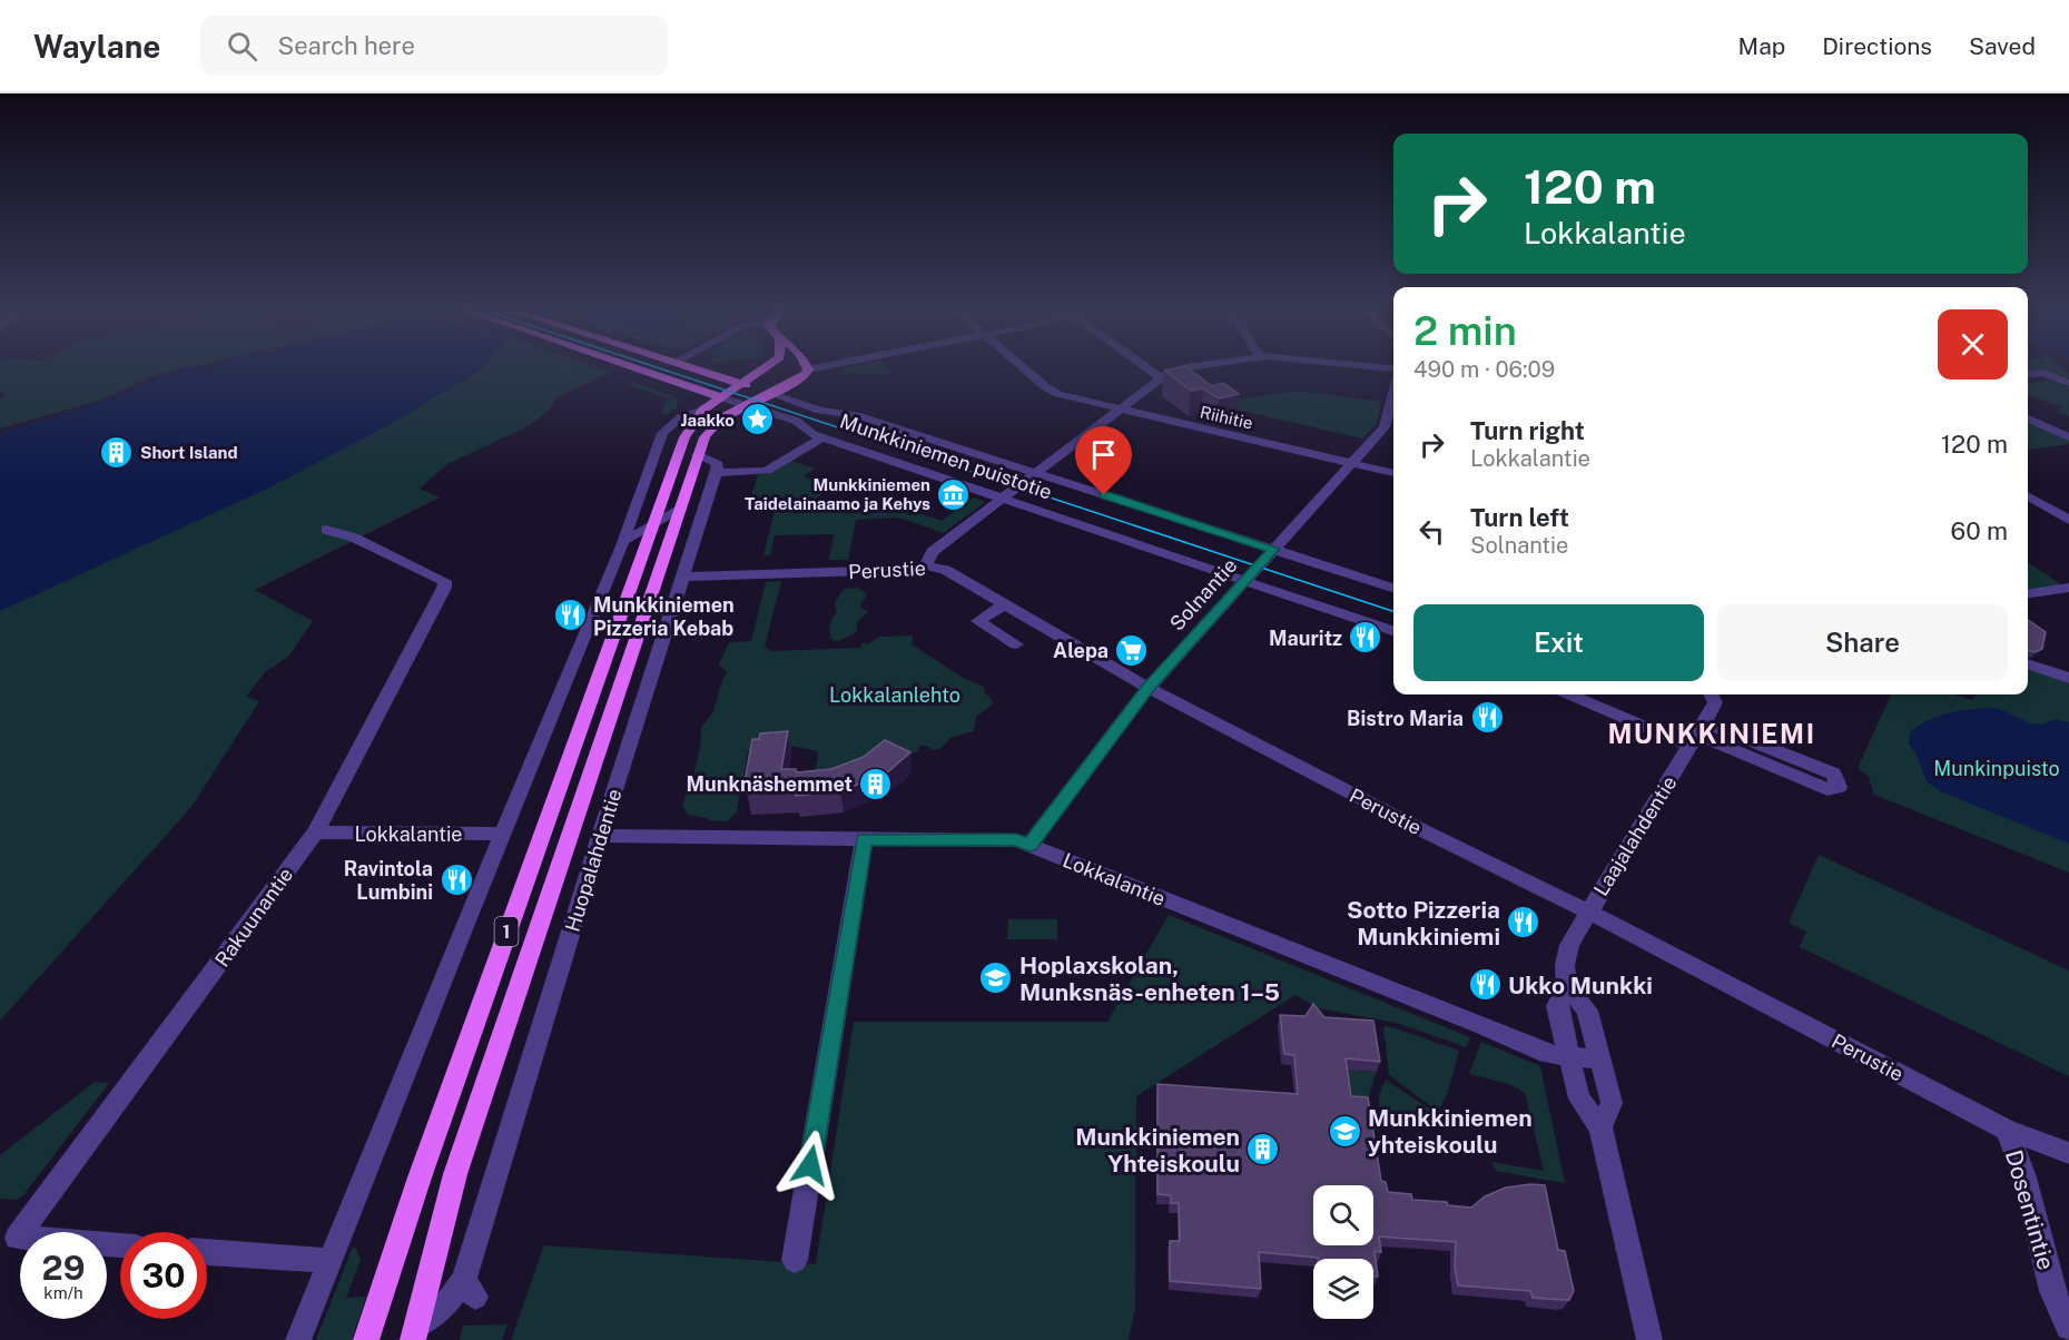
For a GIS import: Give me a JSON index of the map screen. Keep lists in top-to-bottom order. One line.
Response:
{"streets":{"main road":["Huopalahdentie","1"],"street":["Riihitie","Munkkiniemen puistotie","Perustie","Solnantie","Lokkalantie","Laajalahdentie","Rakuunantie","Dosentintie"]},"crossings":[["Riihitie","Solnantie"],["Munkkiniemen puistotie","Solnantie"],["Munkkiniemen puistotie","Huopalahdentie"],["Munkkiniemen puistotie","1"],["Perustie","Solnantie"],["Perustie","Laajalahdentie"],["Perustie","Huopalahdentie"],["Perustie","Dosentintie"],["Solnantie","Lokkalantie"],["Lokkalantie","Laajalahdentie"],["Lokkalantie","Huopalahdentie"],["Lokkalantie","Rakuunantie"]],"districts":["MUNKKINIEMI"],"parks":["Lokkalanlehto","Munkinpuisto"],"places":{"place":["Jaakko"],"building":["Short Island","Munknäshemmet","Munkkiniemen Yhteiskoulu"],"museum":["Munkkiniemen Taidelainaamo ja Kehys"],"restaurant":["Munkkiniemen Pizzeria Kebab","Mauritz","Bistro Maria","Ravintola Lumbini","Sotto Pizzeria Munkkiniemi","Ukko Munkki"],"supermarket":["Alepa"],"school or university":["Hoplaxskolan, Munksnäs-enheten 1–5","Munkkiniemen yhteiskoulu"]},"page":{"header":"Waylane","search":"Search here","nav":["Map","Directions","Saved"],"turn":["120 m","Lokkalantie"],"heading":["2 min","490 m · 06:09"],"list":[{"name":"Turn right","note":"Lokkalantie","value":"120 m"},{"name":"Turn left","note":"Solnantie","value":"60 m"}],"buttons":["Exit","Share"],"speed":"29 km/h","limit":"30"}}
